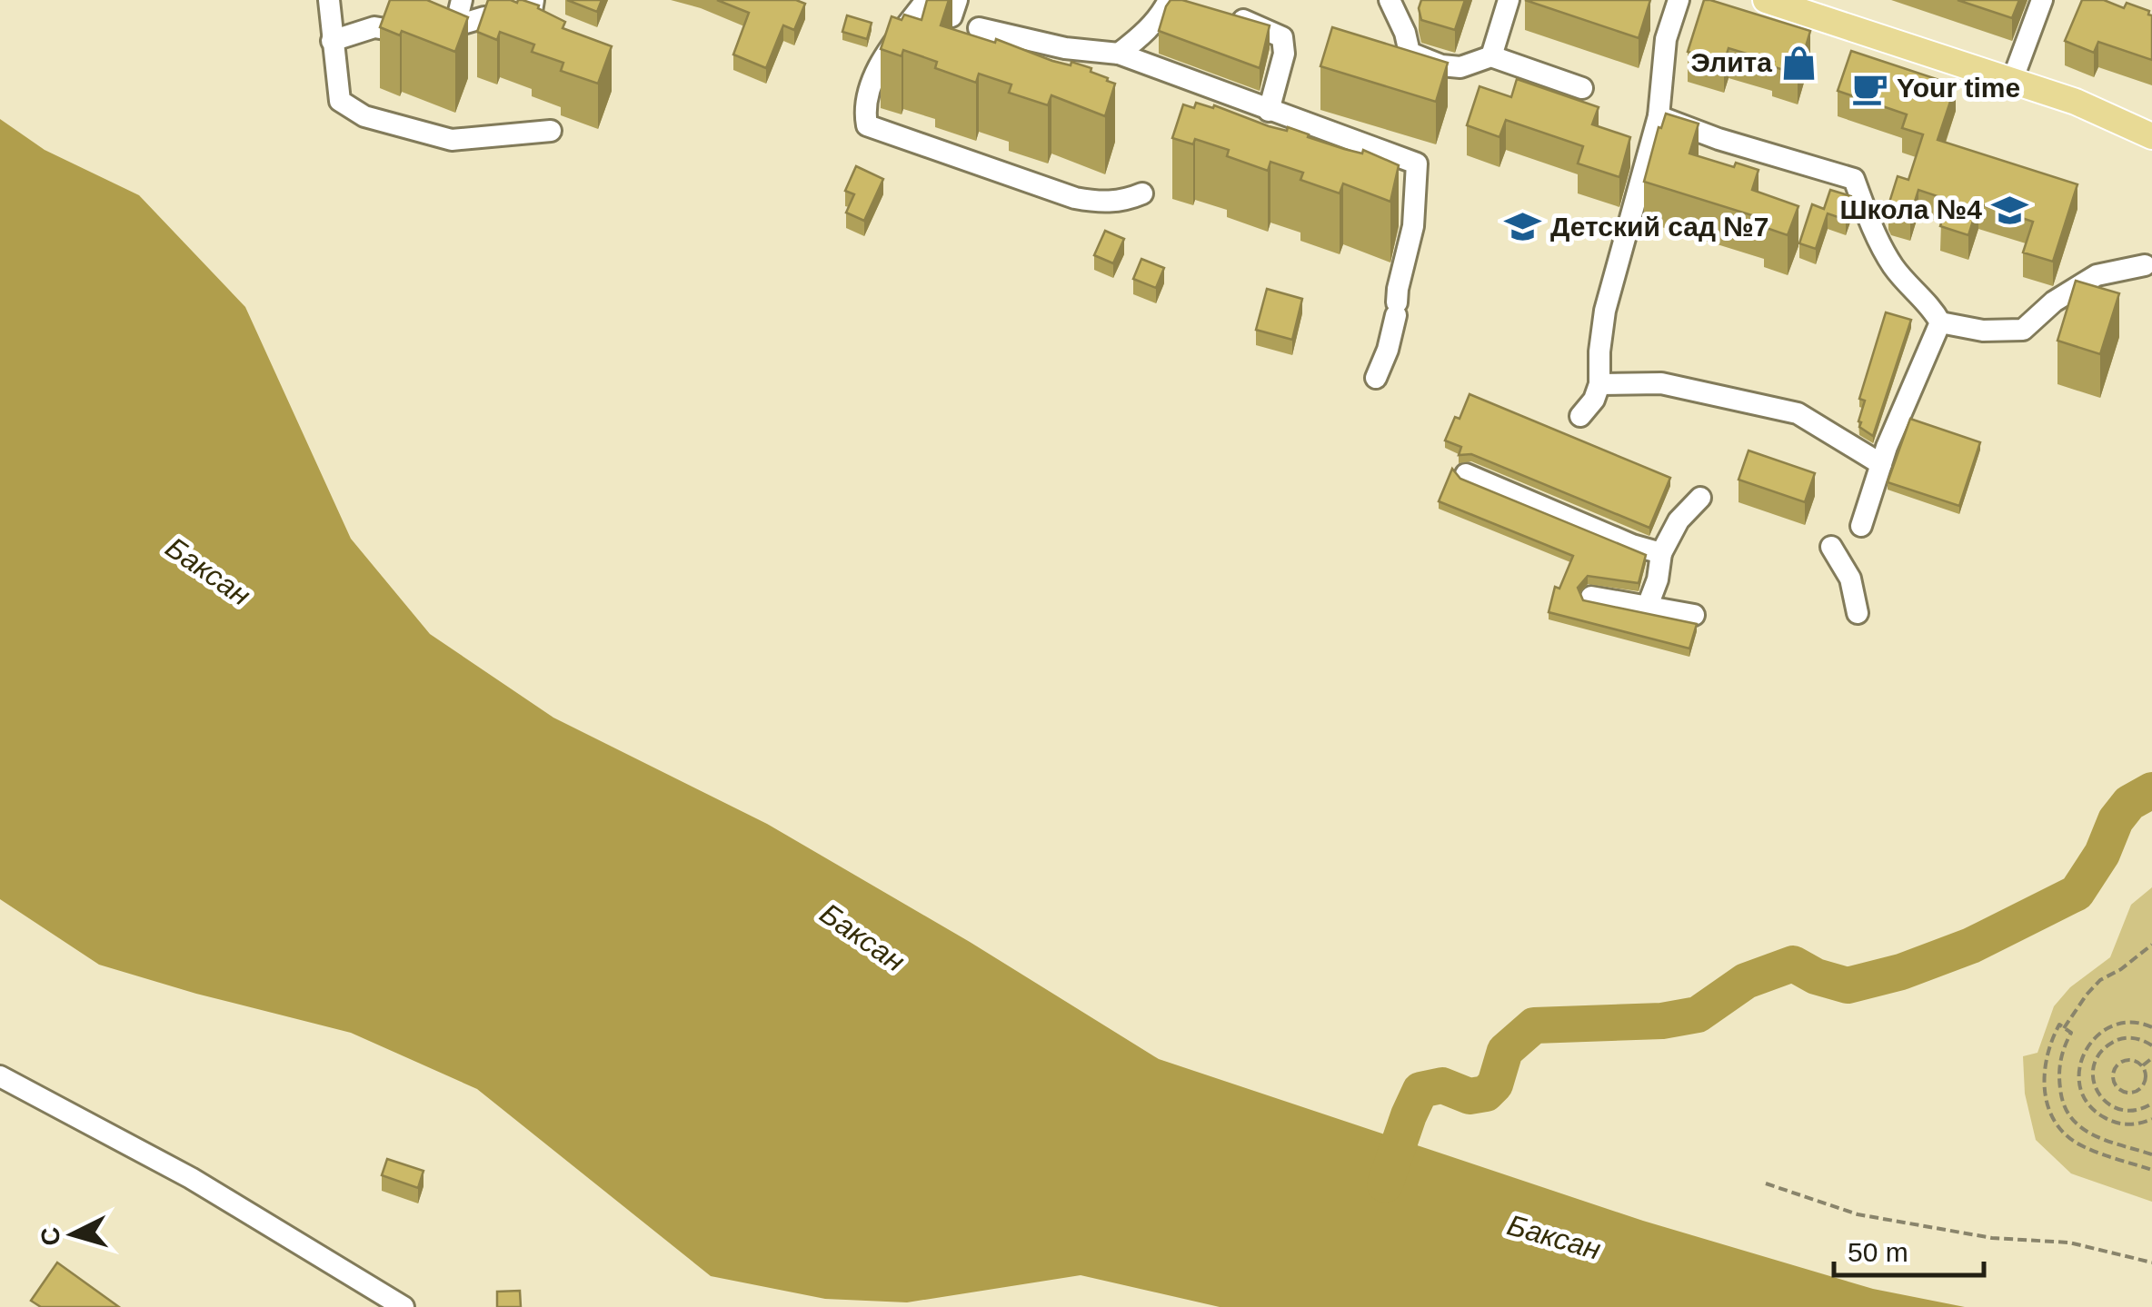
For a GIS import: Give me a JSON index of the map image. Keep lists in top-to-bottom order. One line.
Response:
{"water":["Баксан"],"places":{"shop":["Элита"],"cafe":["Your time"],"school or university":["Школа №4","Детский сад №7"]},"scale_bar":"50 m","north":"left"}
